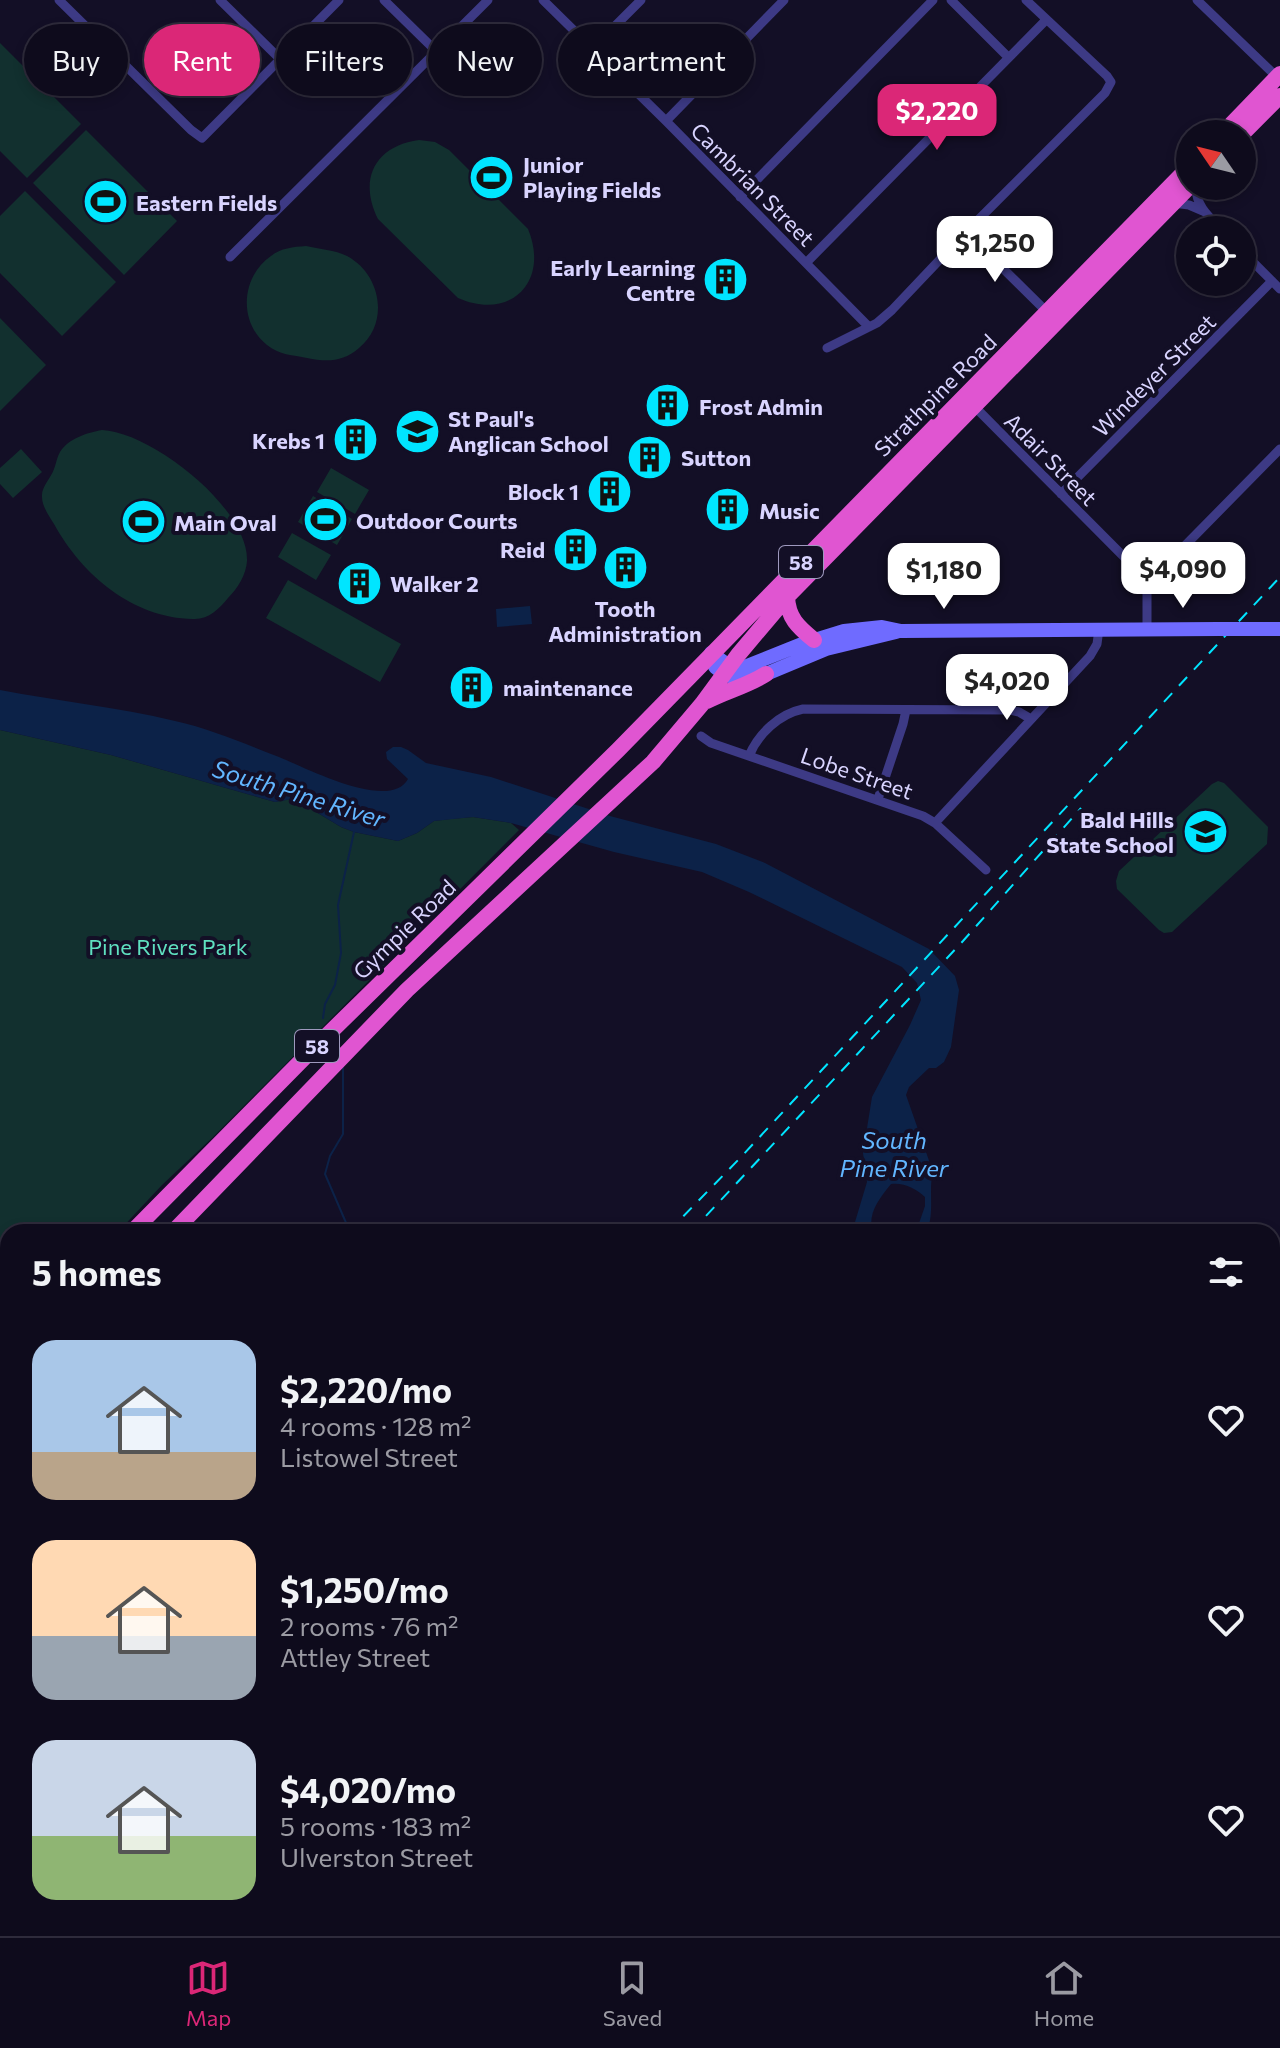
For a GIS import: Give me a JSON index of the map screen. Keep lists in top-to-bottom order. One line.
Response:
{"streets":{"highway":["Strathpine Road","58","Gympie Road"],"street":["Cambrian Street","Windeyer Street","Adair Street","Lobe Street"]},"crossings":[["Windeyer Street","Adair Street"],["Strathpine Road","Adair Street"],["Strathpine Road","58"],["Strathpine Road","Gympie Road"]],"water":["South Pine River"],"parks":["Pine Rivers Park"],"places":{"sports":["Junior Playing Fields","Eastern Fields","Outdoor Courts","Main Oval"],"building":["Early Learning Centre","Frost Admin","Krebs 1","Sutton","Block 1","Music","Reid","Tooth Administration","Walker 2","maintenance"],"school or university":["St Paul's Anglican School","Bald Hills State School"]},"north":"top left","page":{"chip":["Buy","Rent","Filters","New","Apartment"],"price":["$2,220","$1,250","$4,090","$1,180","$4,020"],"heading":"5 homes","list":[{"name":"$2,220/mo","note":"4 rooms · 128 m² · Listowel Street"},{"name":"$1,250/mo","note":"2 rooms · 76 m² · Attley Street"},{"name":"$4,020/mo","note":"5 rooms · 183 m² · Ulverston Street"}],"tabs":["Map","Saved","Home"]}}
